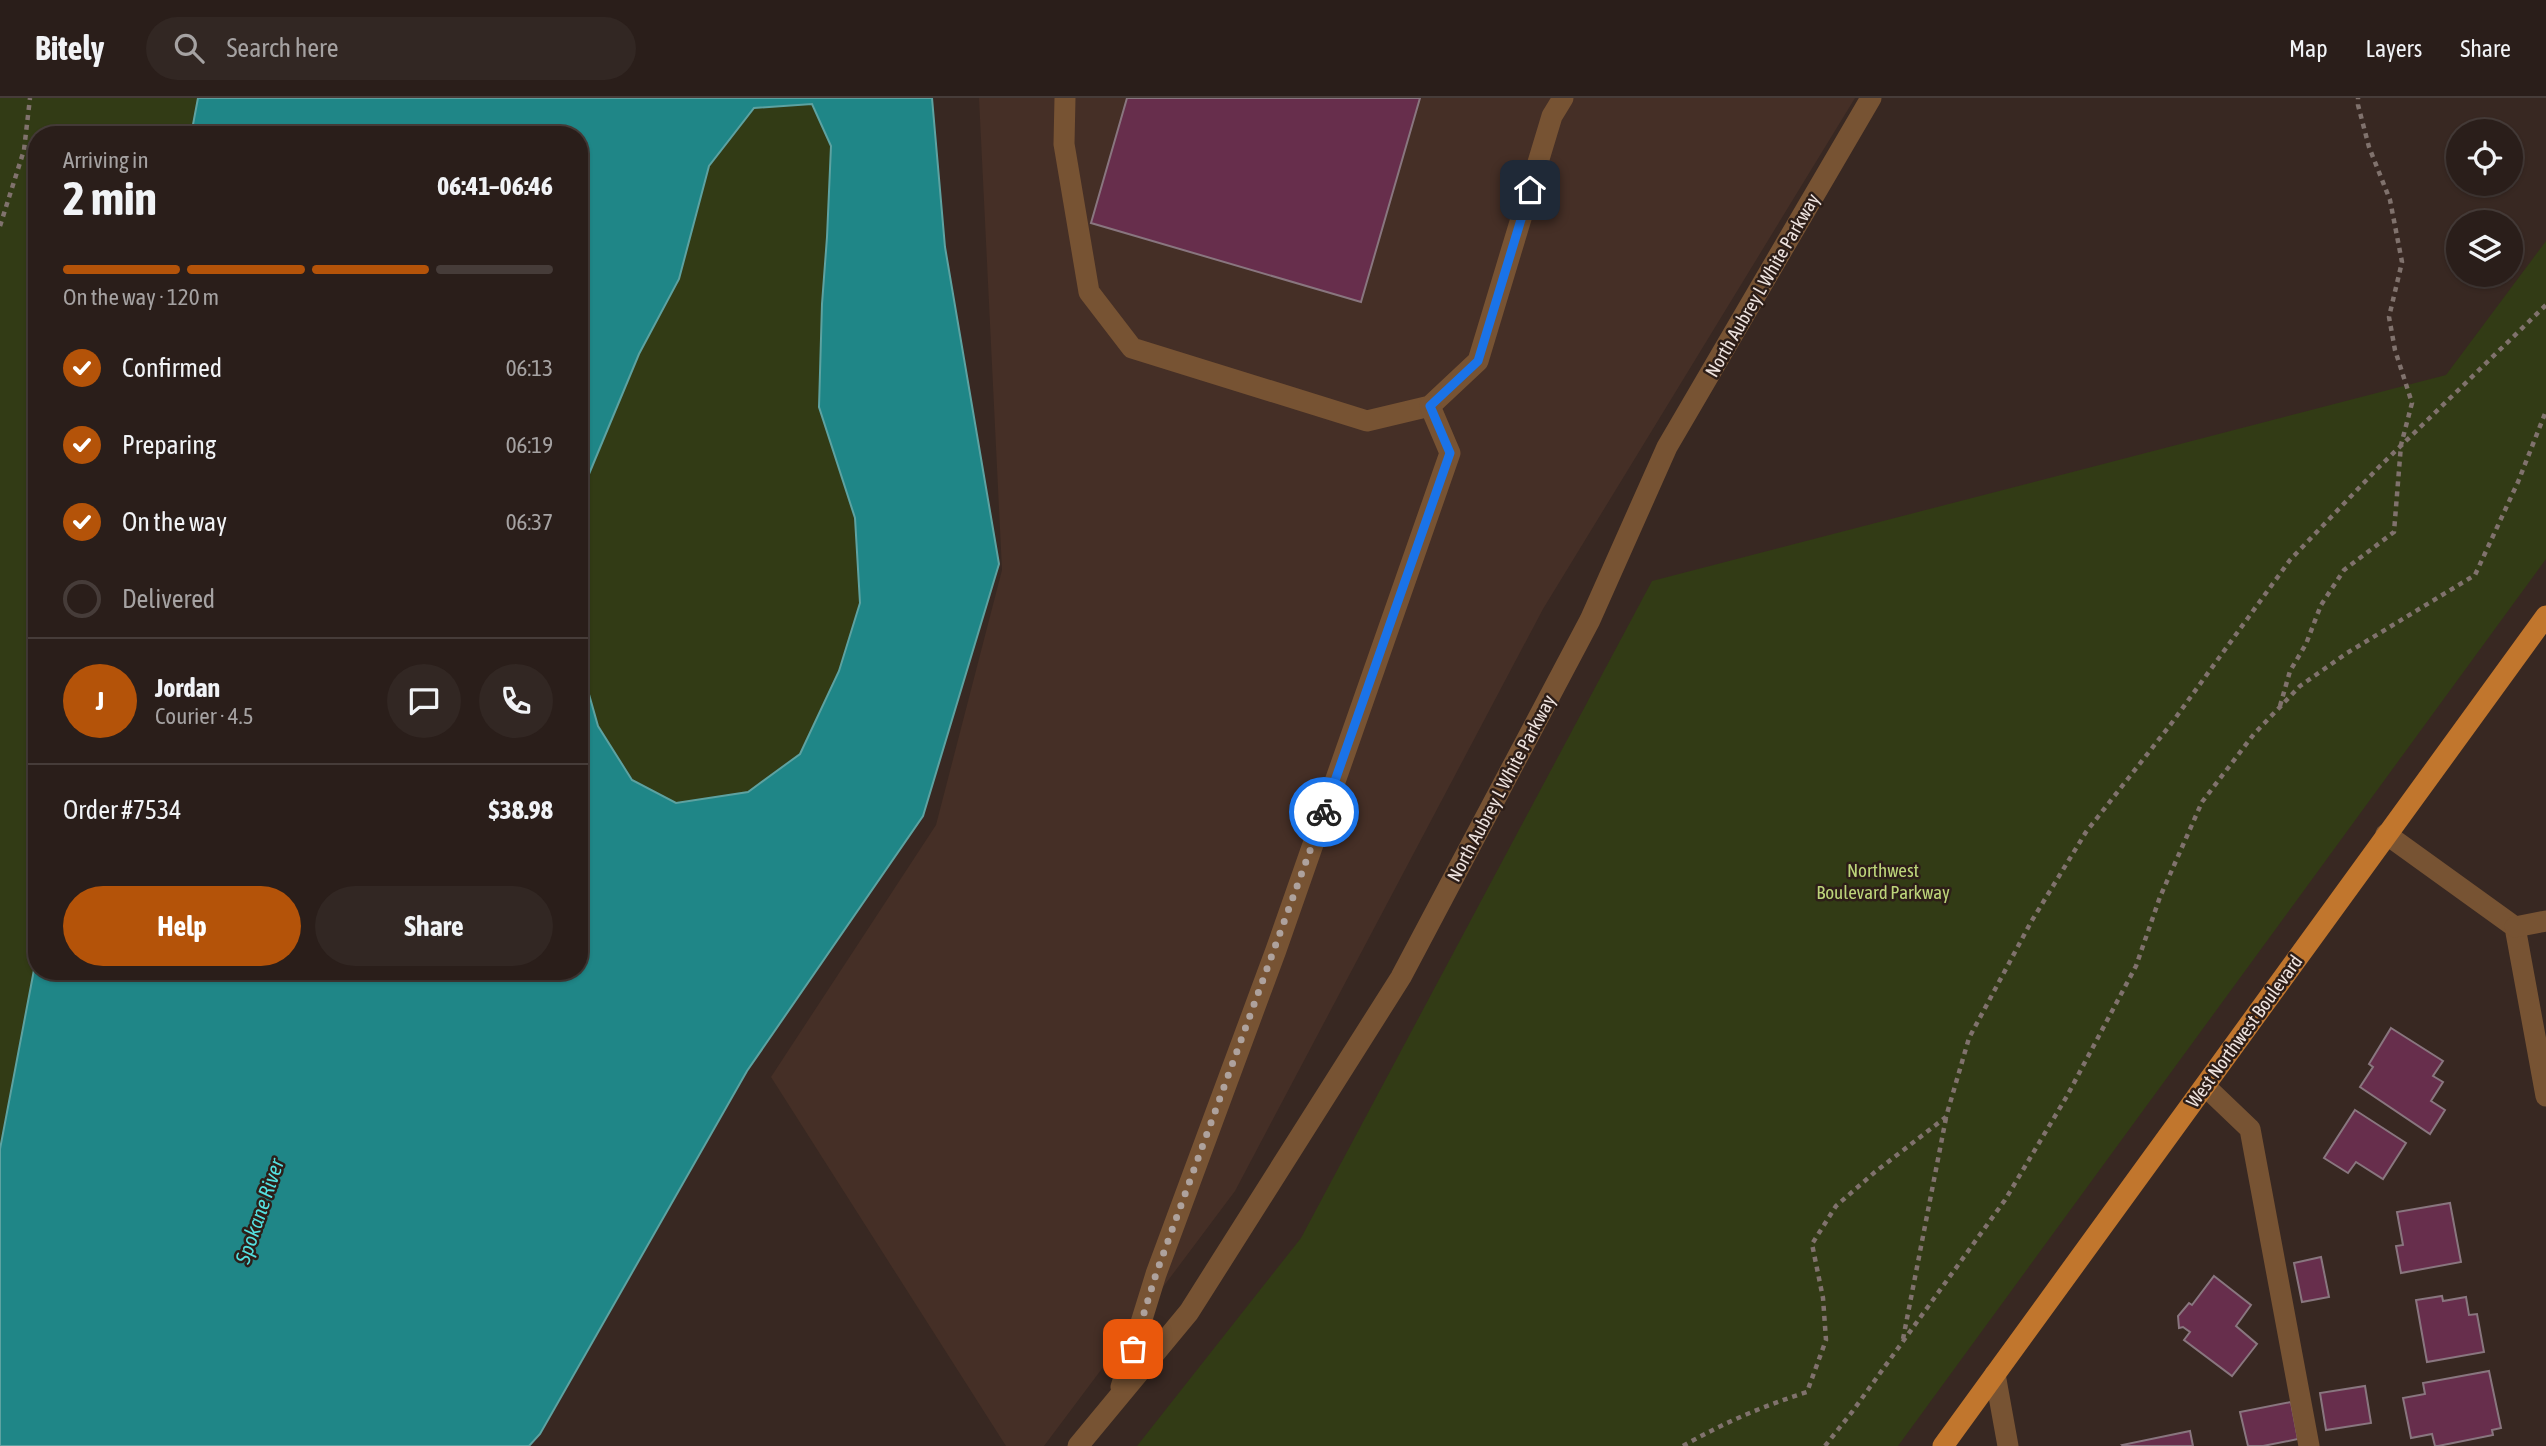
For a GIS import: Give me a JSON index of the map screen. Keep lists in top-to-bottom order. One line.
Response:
{"streets":{"main road":["West Northwest Boulevard"],"street":["North Aubrey L White Parkway"]},"water":["Spokane River"],"parks":["Northwest Boulevard Parkway"],"page":{"header":"Bitely","search":"Search here","nav":["Map","Layers","Share"],"heading":["2 min","Arriving in","06:41–06:46"],"panel":["Jordan","Courier · 4.5","Order #7534","$38.98"],"bar":"On the way · 120 m","list":[["Confirmed","06:13"],["Preparing","06:19"],["On the way","06:37"],"Delivered"],"round":"J","buttons":["Help","Share"]}}
